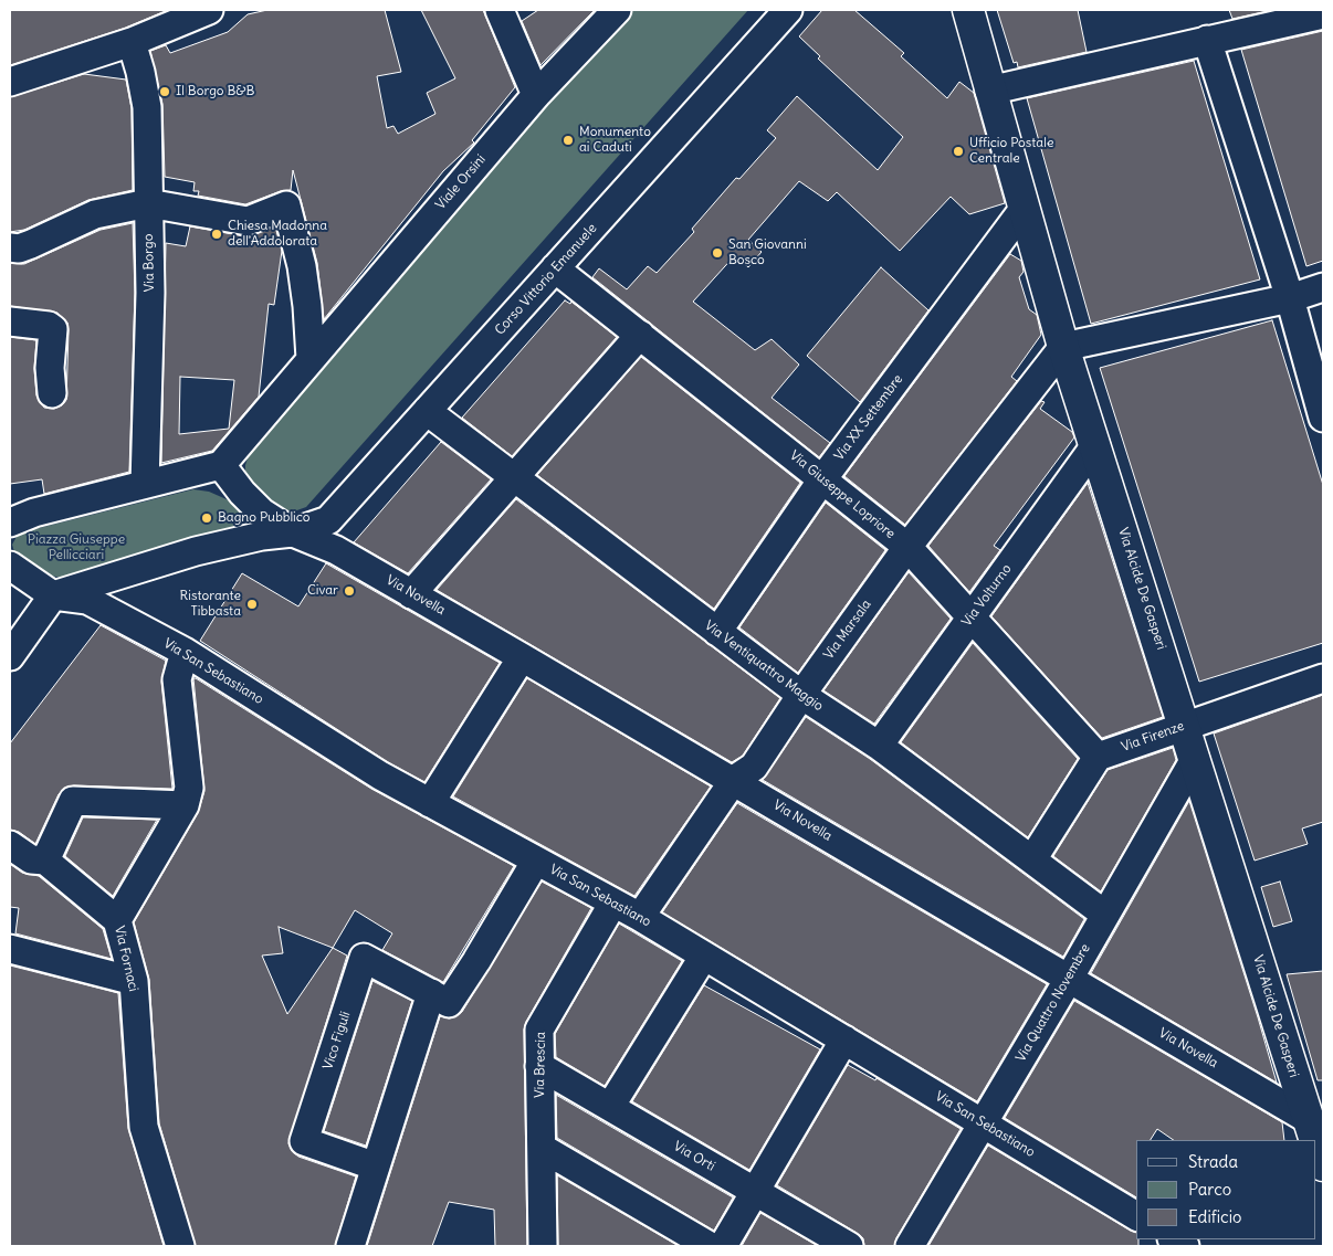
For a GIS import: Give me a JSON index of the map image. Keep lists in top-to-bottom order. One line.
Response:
{"streets":{"street":["Viale Orsini","Via Borgo","Corso Vittorio Emanuele","Via XX Settembre","Via Giuseppe Lopriore","Via Alcide De Gasperi","Via Novella","Via Volturno","Via Marsala","Via Ventiquattro Maggio","Via San Sebastiano","Via Firenze","Via Fornaci","Via Quattro Novembre","Vico Figuli","Via Brescia","Via Orti"]},"crossings":[["Viale Orsini","Via Novella"],["Corso Vittorio Emanuele","Via Giuseppe Lopriore"],["Corso Vittorio Emanuele","Via Novella"],["Corso Vittorio Emanuele","Via Ventiquattro Maggio"],["Via XX Settembre","Via Giuseppe Lopriore"],["Via XX Settembre","Via Alcide De Gasperi"],["Via XX Settembre","Via Ventiquattro Maggio"],["Via Giuseppe Lopriore","Via Volturno"],["Via Giuseppe Lopriore","Via Marsala"],["Via Giuseppe Lopriore","Via Firenze"],["Via Alcide De Gasperi","Via Novella"],["Via Alcide De Gasperi","Via Volturno"],["Via Alcide De Gasperi","Via Marsala"],["Via Alcide De Gasperi","Via Firenze"],["Via Alcide De Gasperi","Via Quattro Novembre"],["Via Novella","Via Marsala"],["Via Novella","Via Quattro Novembre"],["Via Volturno","Via Ventiquattro Maggio"],["Via Marsala","Via Ventiquattro Maggio"],["Via Marsala","Via San Sebastiano"],["Via Ventiquattro Maggio","Via Quattro Novembre"],["Via San Sebastiano","Via Fornaci"],["Via San Sebastiano","Via Quattro Novembre"],["Via San Sebastiano","Via Brescia"],["Via Brescia","Via Orti"]],"parks":["Piazza Giuseppe Pellicciari"],"places":["Il Borgo B&B","Monumento ai Caduti","Ufficio Postale Centrale","Chiesa Madonna dell'Addolorata","San Giovanni Bosco","Bagno Pubblico","Civar","Ristorante Tibbasta"],"legend":["Strada","Parco","Edificio"]}
